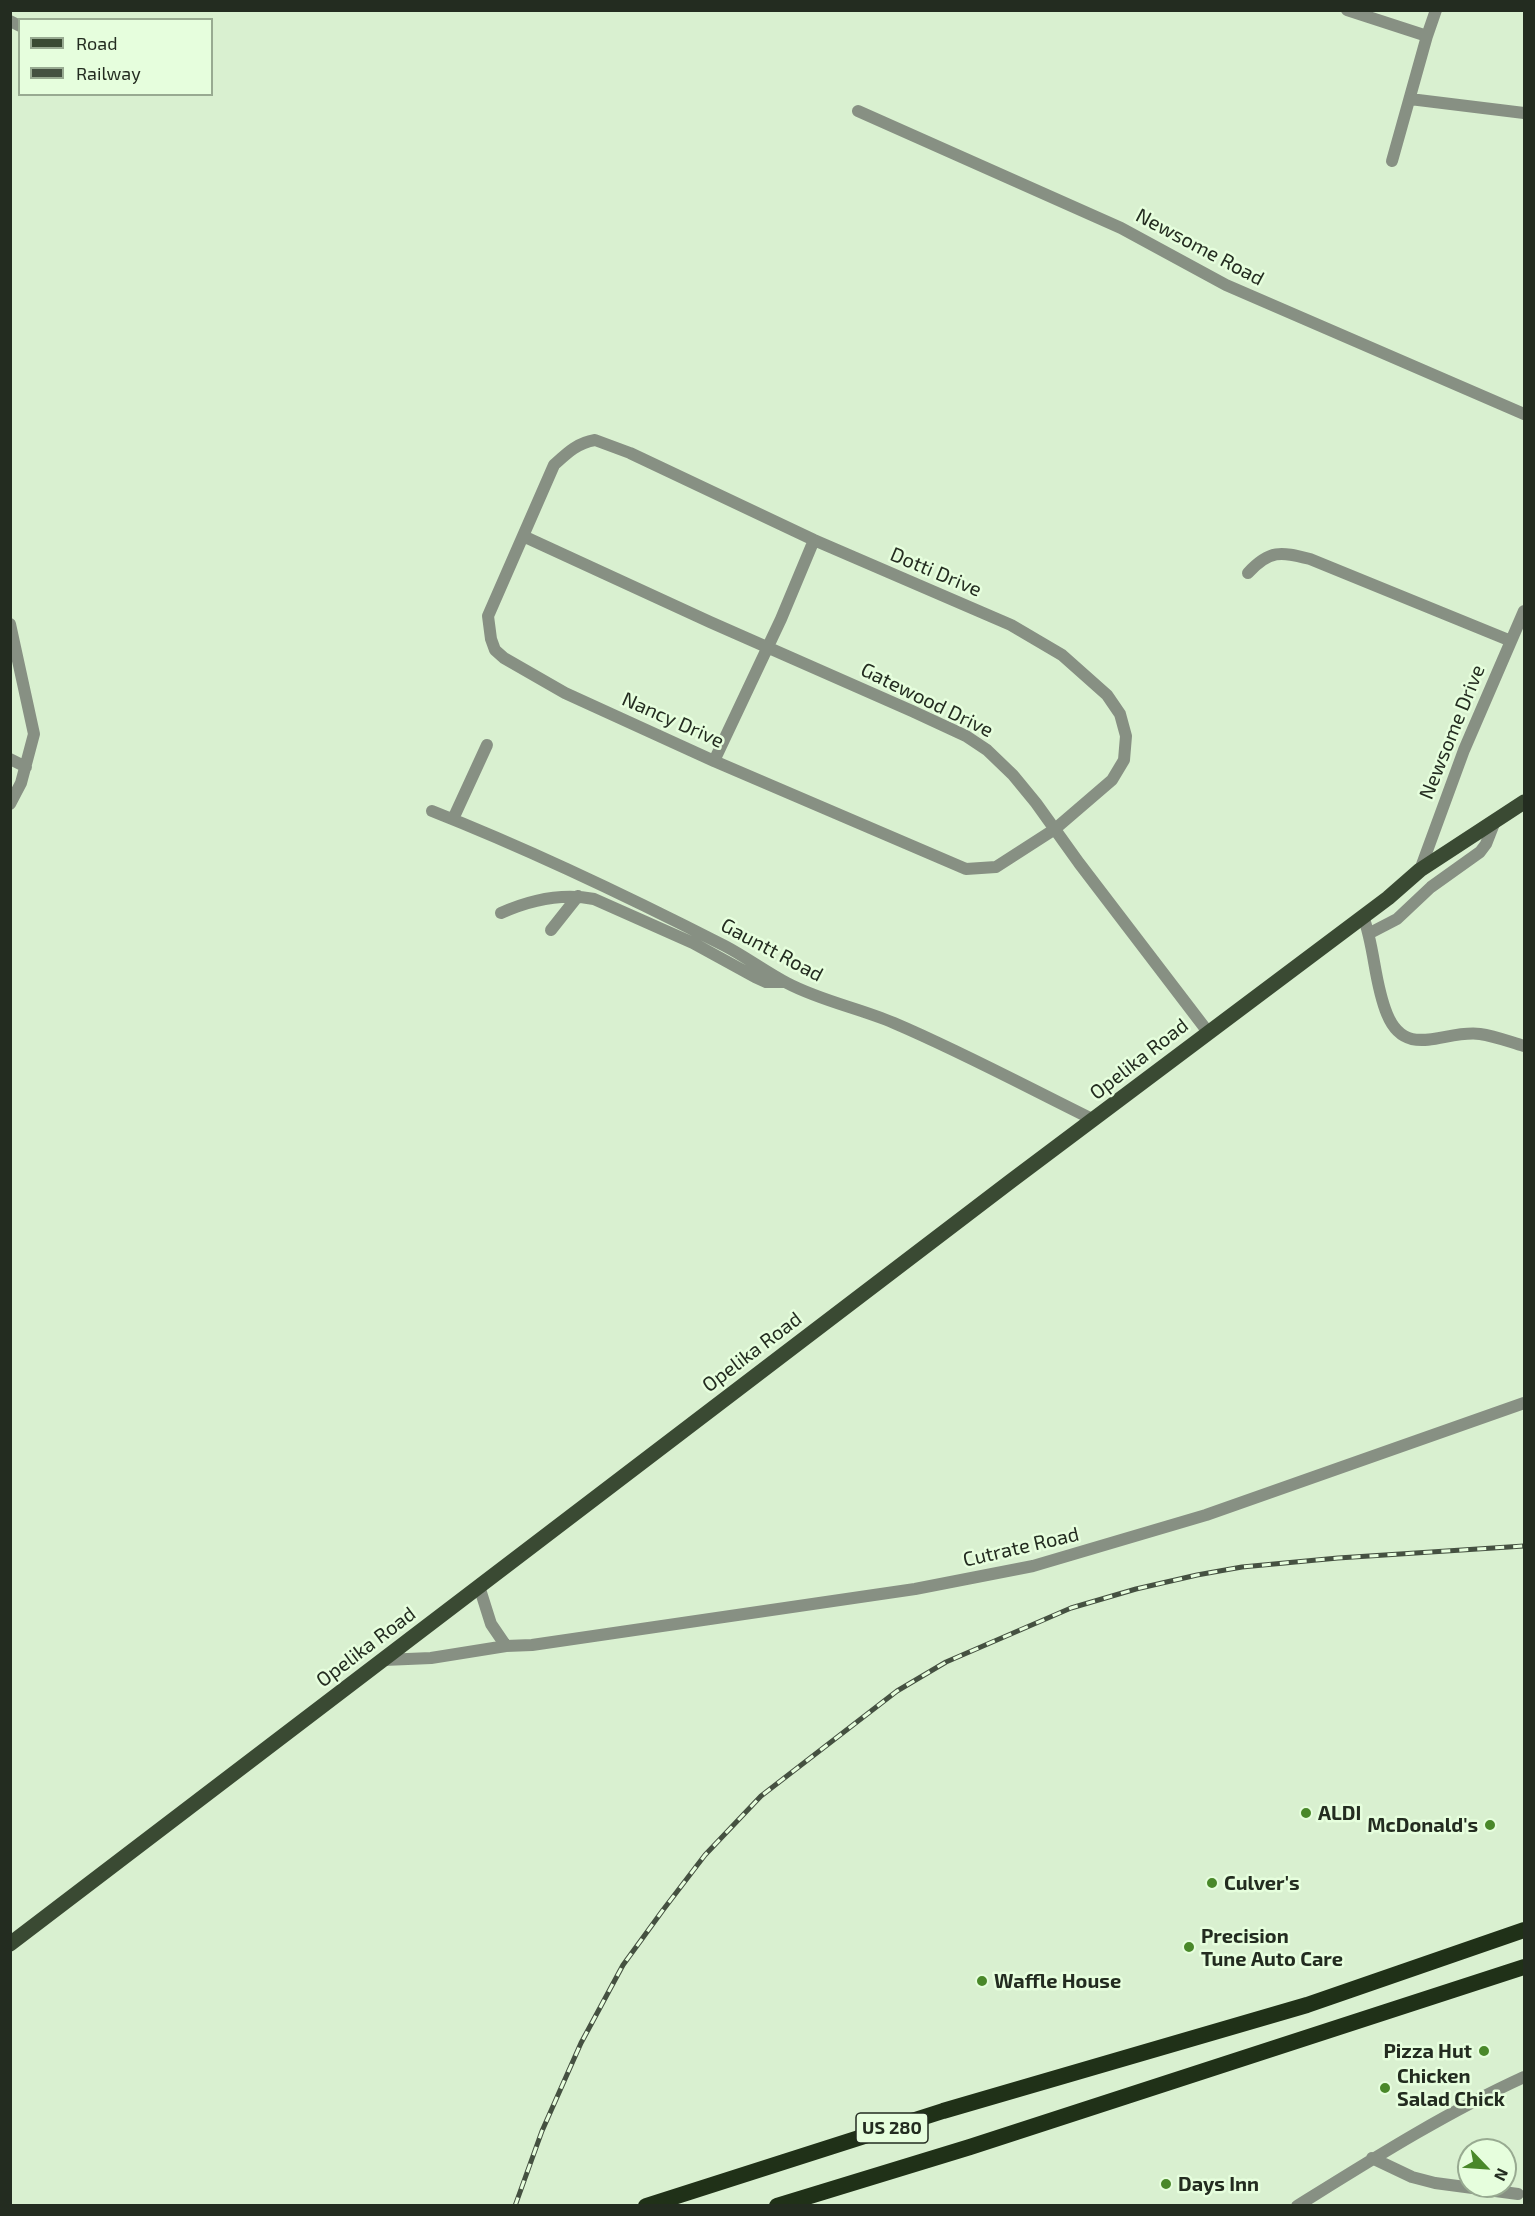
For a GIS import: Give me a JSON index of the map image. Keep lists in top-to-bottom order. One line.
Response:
{"streets":{"highway":["US 280"],"main road":["Opelika Road"],"street":["Newsome Road","Dotti Drive","Gatewood Drive","Nancy Drive","Newsome Drive","Gauntt Road","Cutrate Road"]},"crossings":[["Dotti Drive","Gatewood Drive"],["Dotti Drive","Nancy Drive"],["Gatewood Drive","Nancy Drive"],["Gatewood Drive","Opelika Road"],["Newsome Drive","Opelika Road"],["Gauntt Road","Opelika Road"],["Opelika Road","Cutrate Road"]],"places":["ALDI","McDonald's","Culver's","Precision Tune Auto Care","Waffle House","Pizza Hut","Chicken Salad Chick","Days Inn"],"legend":["Road","Railway"],"north":"bottom right"}
